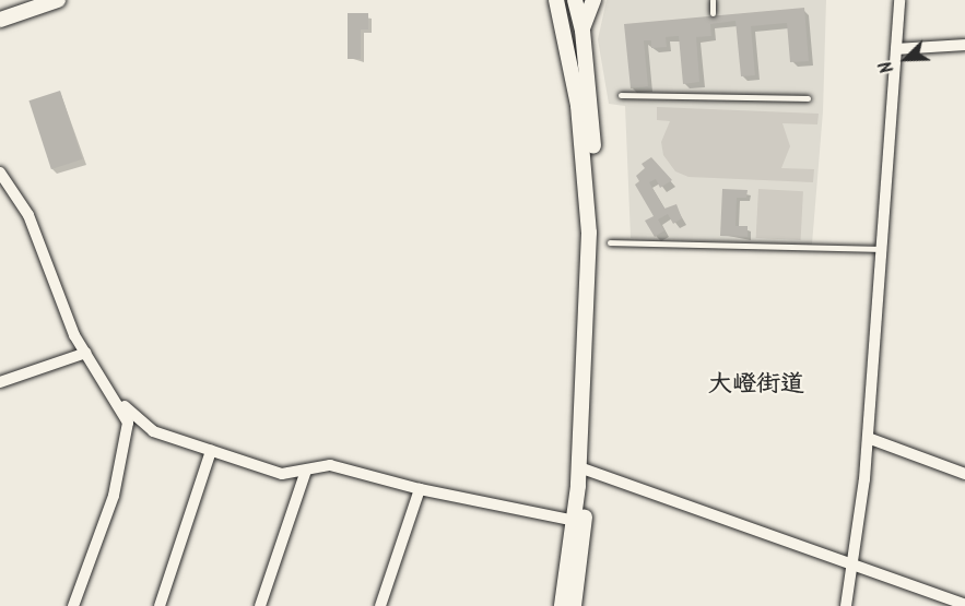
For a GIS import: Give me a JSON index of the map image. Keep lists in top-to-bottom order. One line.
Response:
{"districts":["大嶝街道"],"north":"bottom left"}
